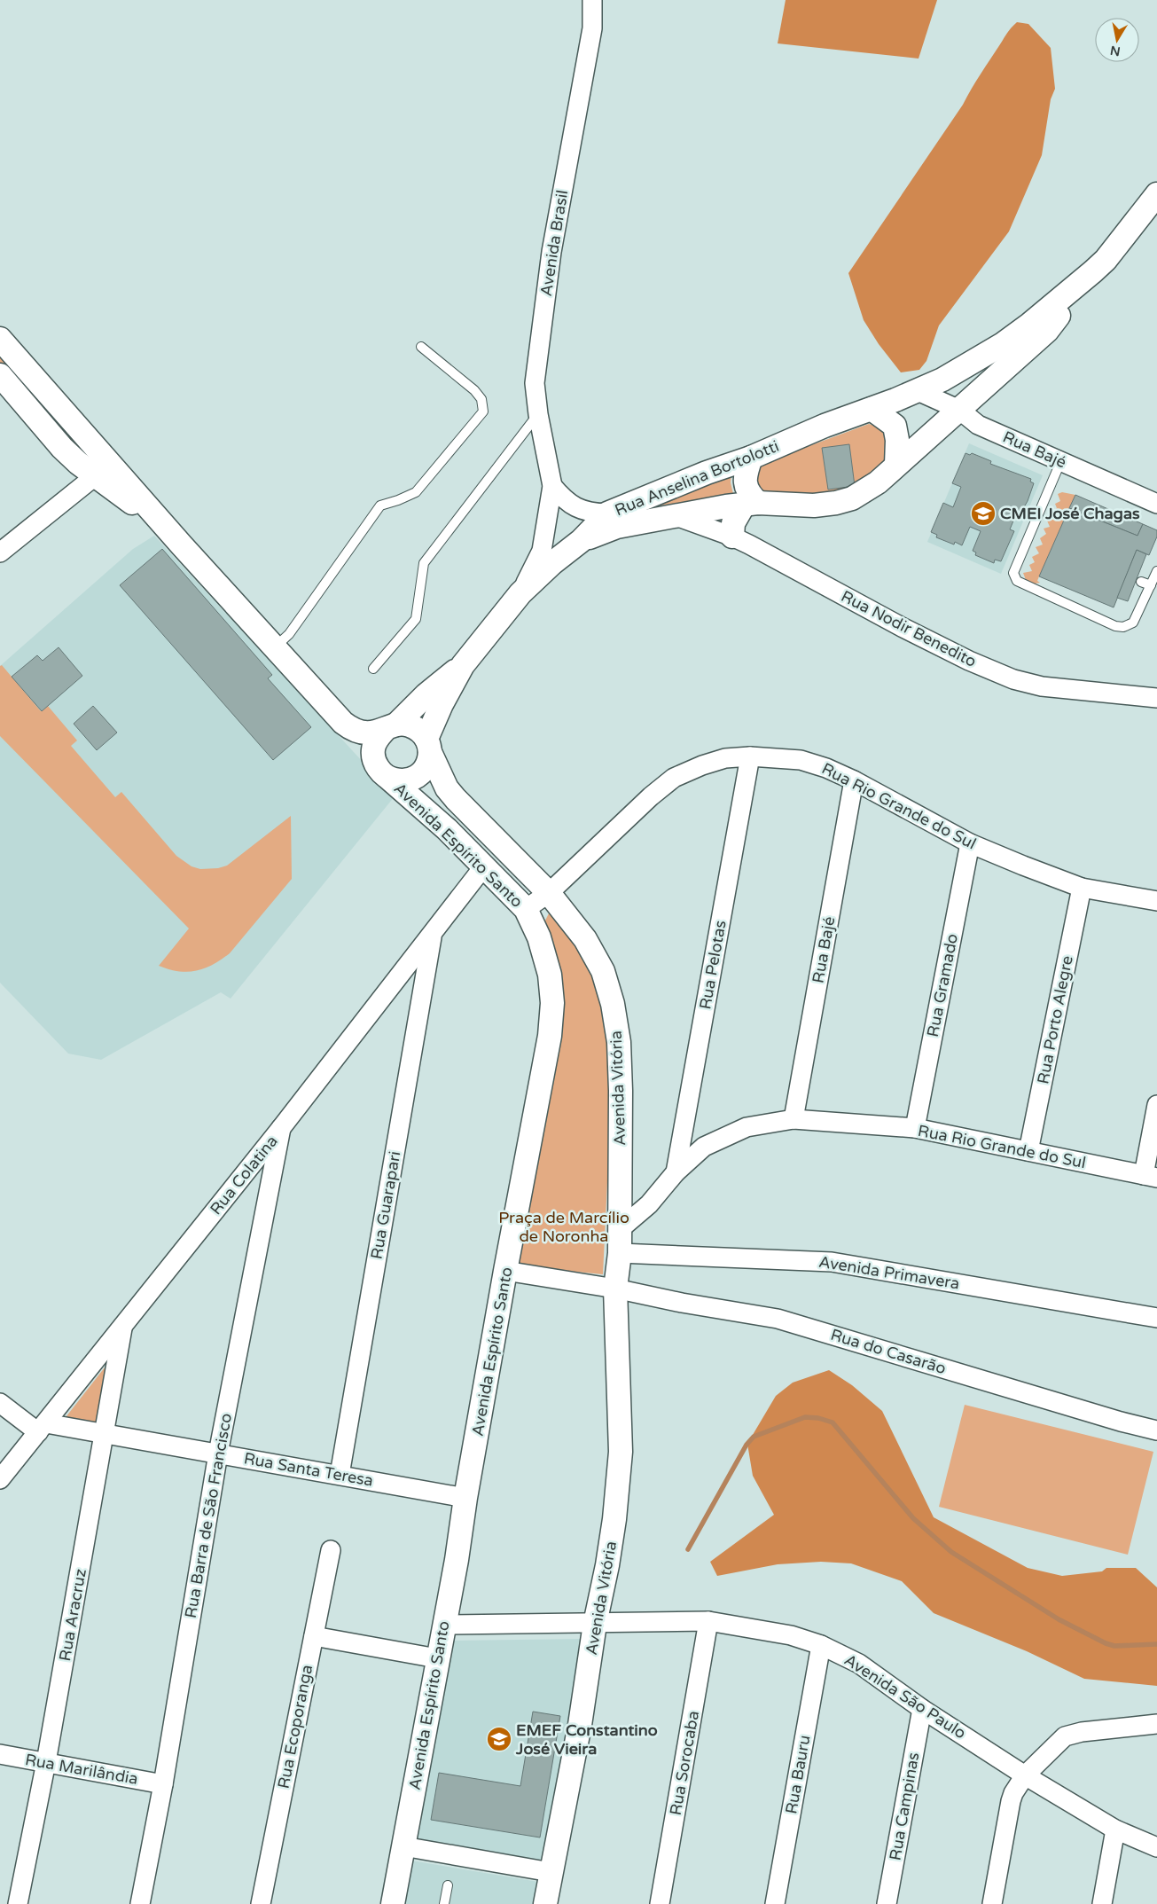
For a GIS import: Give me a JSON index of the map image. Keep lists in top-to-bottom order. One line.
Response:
{"streets":{"street":["Avenida Brasil","Rua Bajé","Rua Anselina Bortolotti","Rua Nodir Benedito","Rua Rio Grande do Sul","Avenida Espírito Santo","Rua Pelotas","Rua Gramado","Rua Porto Alegre","Avenida Vitória","Rua Colatina","Rua Guarapari","Avenida Primavera","Rua do Casarão","Rua Santa Teresa","Rua Barra de São Francisco","Rua Aracruz","Avenida São Paulo","Rua Ecoporanga","Rua Sorocaba","Rua Marilândia","Rua Bauru","Rua Campinas"]},"crossings":[["Rua Bajé","Rua Anselina Bortolotti"],["Rua Bajé","Rua Rio Grande do Sul"],["Rua Anselina Bortolotti","Rua Nodir Benedito"],["Rua Rio Grande do Sul","Rua Pelotas"],["Rua Rio Grande do Sul","Rua Gramado"],["Rua Rio Grande do Sul","Rua Porto Alegre"],["Rua Rio Grande do Sul","Avenida Vitória"],["Avenida Espírito Santo","Avenida Vitória"],["Avenida Espírito Santo","Rua Colatina"],["Avenida Espírito Santo","Rua Santa Teresa"],["Avenida Espírito Santo","Avenida São Paulo"],["Avenida Vitória","Avenida Primavera"],["Avenida Vitória","Rua do Casarão"],["Avenida Vitória","Avenida São Paulo"],["Rua Colatina","Rua Guarapari"],["Rua Colatina","Rua Santa Teresa"],["Rua Colatina","Rua Barra de São Francisco"],["Rua Colatina","Rua Aracruz"],["Rua Guarapari","Rua Santa Teresa"],["Rua Santa Teresa","Rua Barra de São Francisco"],["Rua Santa Teresa","Rua Aracruz"],["Rua Barra de São Francisco","Rua Marilândia"],["Rua Aracruz","Rua Marilândia"],["Avenida São Paulo","Rua Sorocaba"],["Avenida São Paulo","Rua Bauru"],["Avenida São Paulo","Rua Campinas"]],"parks":["Praça de Marcílio de Noronha"],"places":{"school or university":["CMEI José Chagas","EMEF Constantino José Vieira"]},"north":"bottom"}
